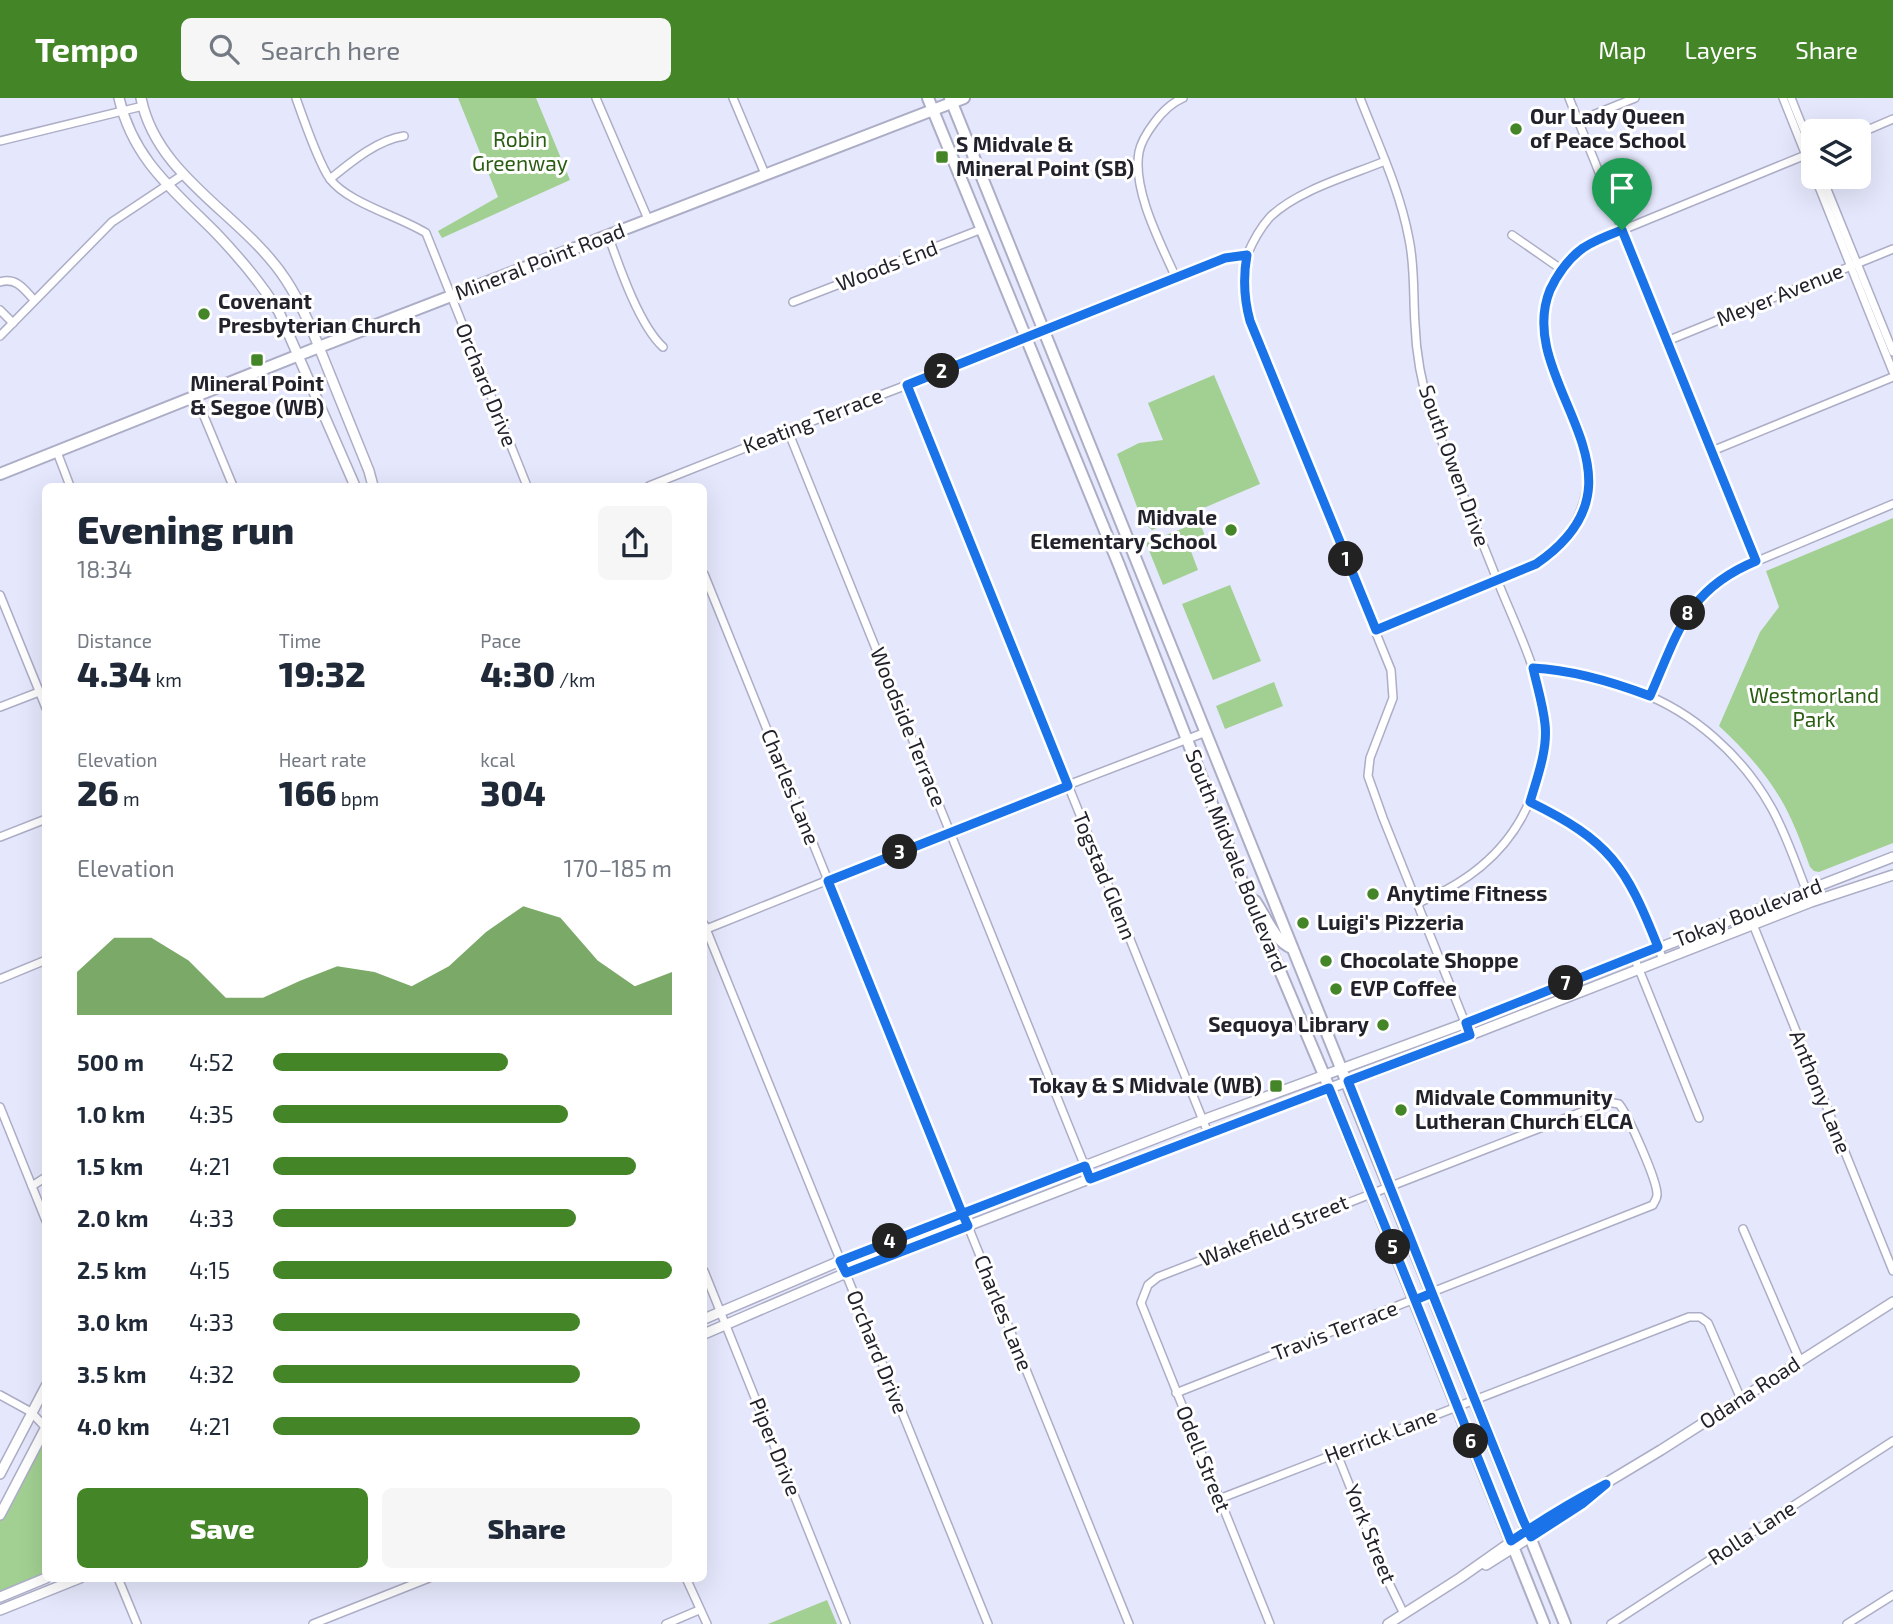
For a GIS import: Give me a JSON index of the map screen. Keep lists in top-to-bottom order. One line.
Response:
{"streets":{"main road":["Mineral Point Road","South Midvale Boulevard"],"street":["Woods End","Meyer Avenue","Orchard Drive","Keating Terrace","South Owen Drive","Woodside Terrace","Charles Lane","Togstad Glenn","Tokay Boulevard","Anthony Lane","Wakefield Street","Travis Terrace","Odana Road","Herrick Lane","Piper Drive","Odell Street","Rolla Lane","York Street"]},"crossings":[["Mineral Point Road","Orchard Drive"],["Mineral Point Road","South Midvale Boulevard"],["Woods End","South Midvale Boulevard"],["Orchard Drive","Tokay Boulevard"],["Keating Terrace","Woodside Terrace"],["Keating Terrace","South Midvale Boulevard"],["Keating Terrace","Togstad Glenn"],["Woodside Terrace","Tokay Boulevard"],["Charles Lane","Tokay Boulevard"],["South Midvale Boulevard","Tokay Boulevard"],["South Midvale Boulevard","Wakefield Street"],["South Midvale Boulevard","Travis Terrace"],["South Midvale Boulevard","Odana Road"],["South Midvale Boulevard","Herrick Lane"],["Togstad Glenn","Tokay Boulevard"],["Tokay Boulevard","Anthony Lane"],["Tokay Boulevard","Piper Drive"],["Wakefield Street","Travis Terrace"],["Wakefield Street","Odell Street"],["Travis Terrace","Odell Street"],["Odana Road","Herrick Lane"],["Odana Road","York Street"],["Herrick Lane","Odell Street"],["Herrick Lane","York Street"]],"parks":["Robin Greenway","Westmorland Park"],"places":{"other":["Our Lady Queen of Peace School","Covenant Presbyterian Church","Midvale Elementary School","Anytime Fitness","Luigi's Pizzeria","Chocolate Shoppe","EVP Coffee","Sequoya Library","Midvale Community Lutheran Church ELCA"],"transit":["S Midvale & Mineral Point (SB)","Mineral Point & Segoe (WB)","Tokay & S Midvale (WB)"]},"page":{"header":"Tempo","search":"Search here","nav":["Map","Layers","Share"],"pins":["2","1","8","3","7","4","5","6"],"heading":["Evening run","18:34"],"stats":[["Distance","4.34 km"],["Time","19:32"],["Pace","4:30 /km"],["Elevation","26 m"],["Heart rate","166 bpm"],["kcal","304"]],"chart":["Elevation","170–185 m"],"list":[{"name":"500 m","note":"4:52"},{"name":"1.0 km","note":"4:35"},{"name":"1.5 km","note":"4:21"},{"name":"2.0 km","note":"4:33"},{"name":"2.5 km","note":"4:15"},{"name":"3.0 km","note":"4:33"},{"name":"3.5 km","note":"4:32"},{"name":"4.0 km","note":"4:21"}],"buttons":["Save","Share"]}}
